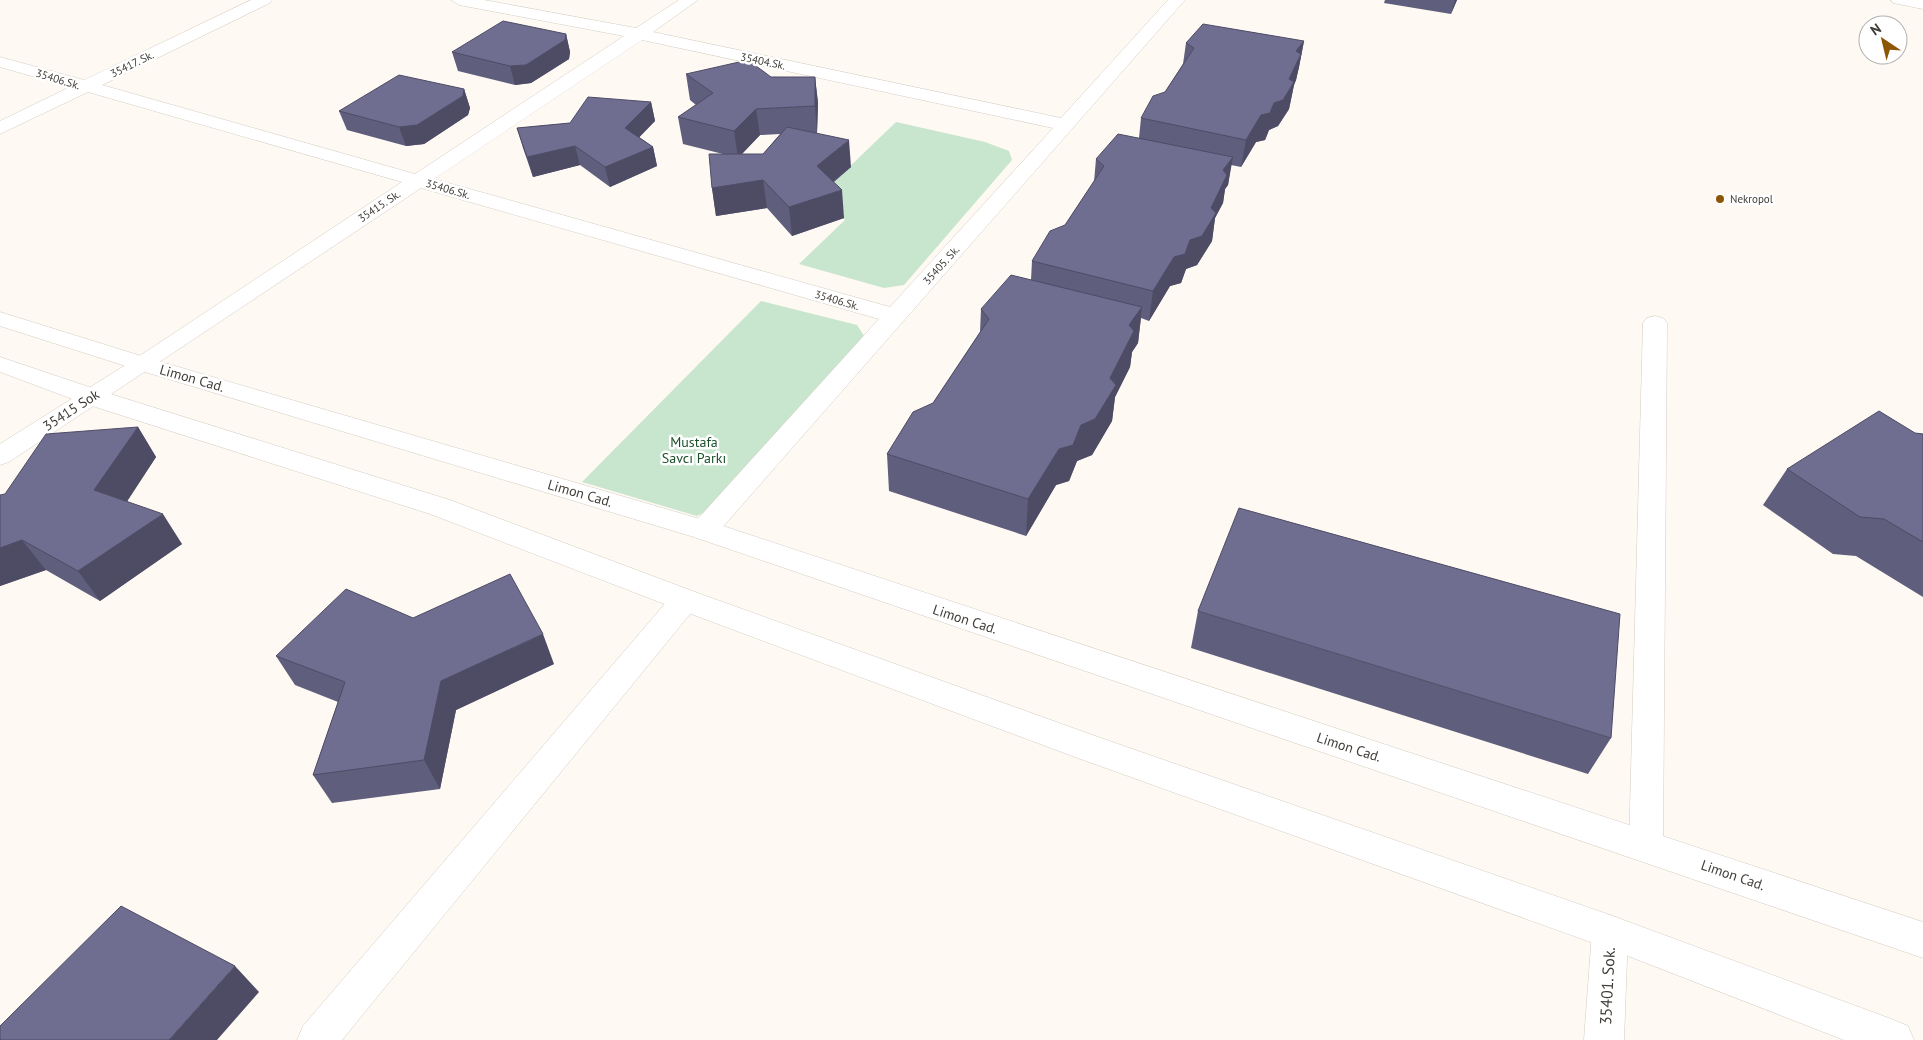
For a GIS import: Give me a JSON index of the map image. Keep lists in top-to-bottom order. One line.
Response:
{"streets":{"street":["35404.Sk.","35417. Sk.","35406.Sk.","35415. Sk.","35405. Sk.","Limon Cad.","35415 Sok","35401. Sok."]},"crossings":[["35404.Sk.","35415. Sk."],["35404.Sk.","35405. Sk."],["35417. Sk.","35406.Sk."],["35406.Sk.","35415. Sk."],["35406.Sk.","35405. Sk."],["35415. Sk.","Limon Cad."],["35415. Sk.","35415 Sok"],["35405. Sk.","Limon Cad."],["Limon Cad.","35415 Sok"]],"parks":["Mustafa Savcı Parkı"],"places":["Nekropol"],"north":"top left"}
